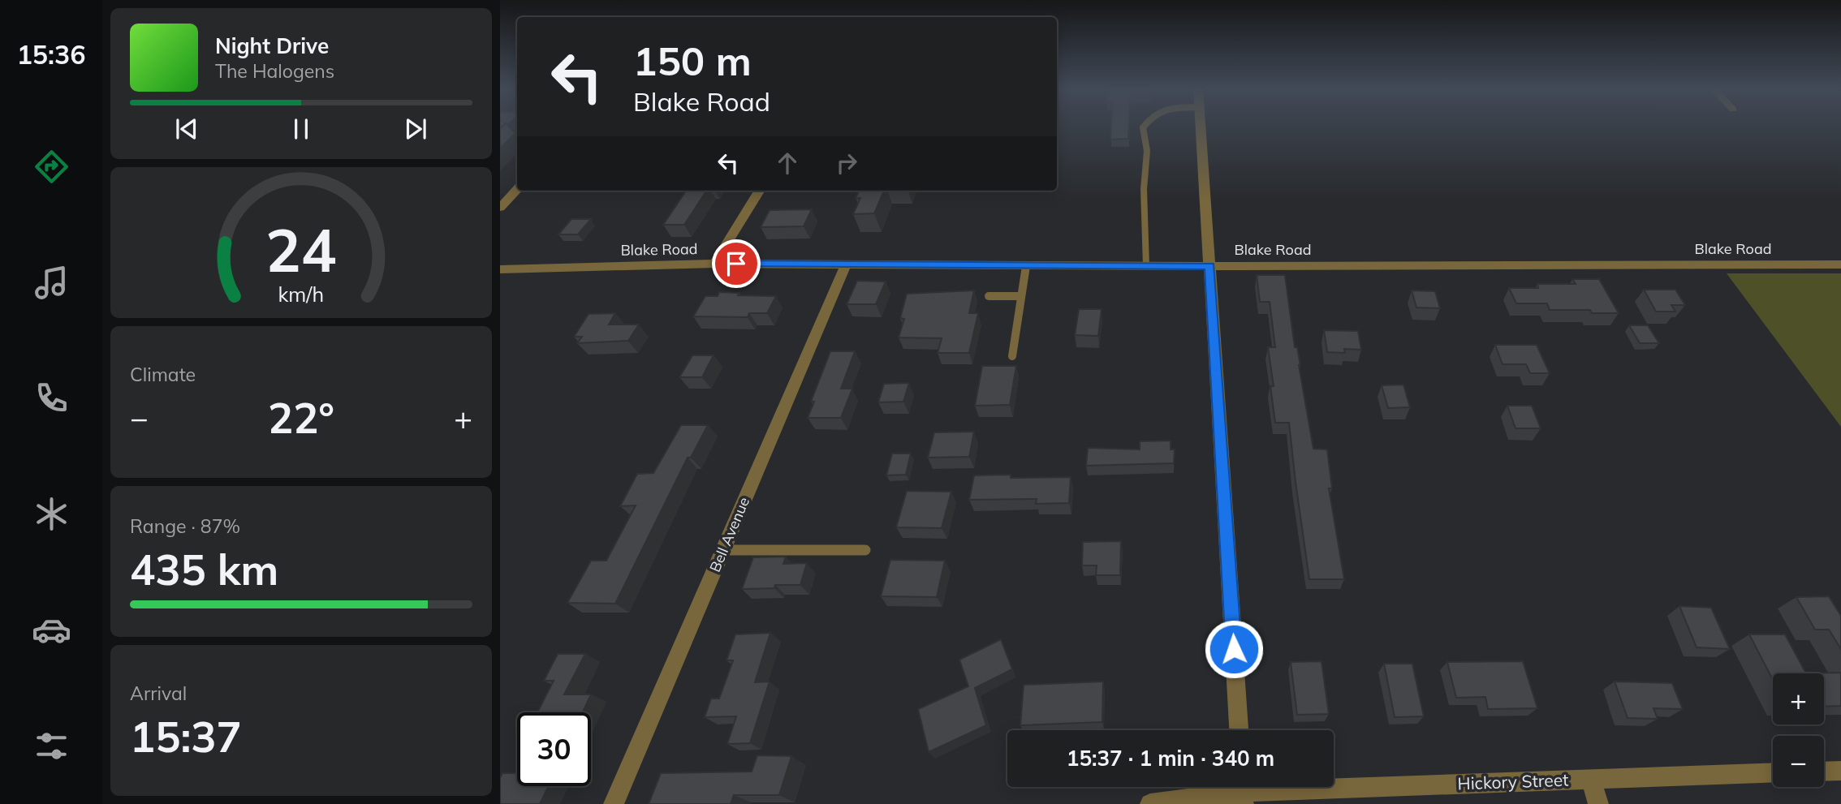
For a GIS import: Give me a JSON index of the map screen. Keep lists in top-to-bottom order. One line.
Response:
{"streets":{"street":["Blake Road","Bell Avenue","Hickory Street"]},"crossings":[["Blake Road","Bell Avenue"]],"page":{"tabs":"15:36","turn":["150 m","Blake Road"],"song":["Night Drive","The Halogens"],"tile":["Climate",["Range · 87%","435 km"],["Arrival","15:37"]],"heat":["−","22°","+"],"map_buttons":["+","−"],"limit":"30","trip":"15:37 · 1 min · 340 m","gauge":["24","km/h"]}}
